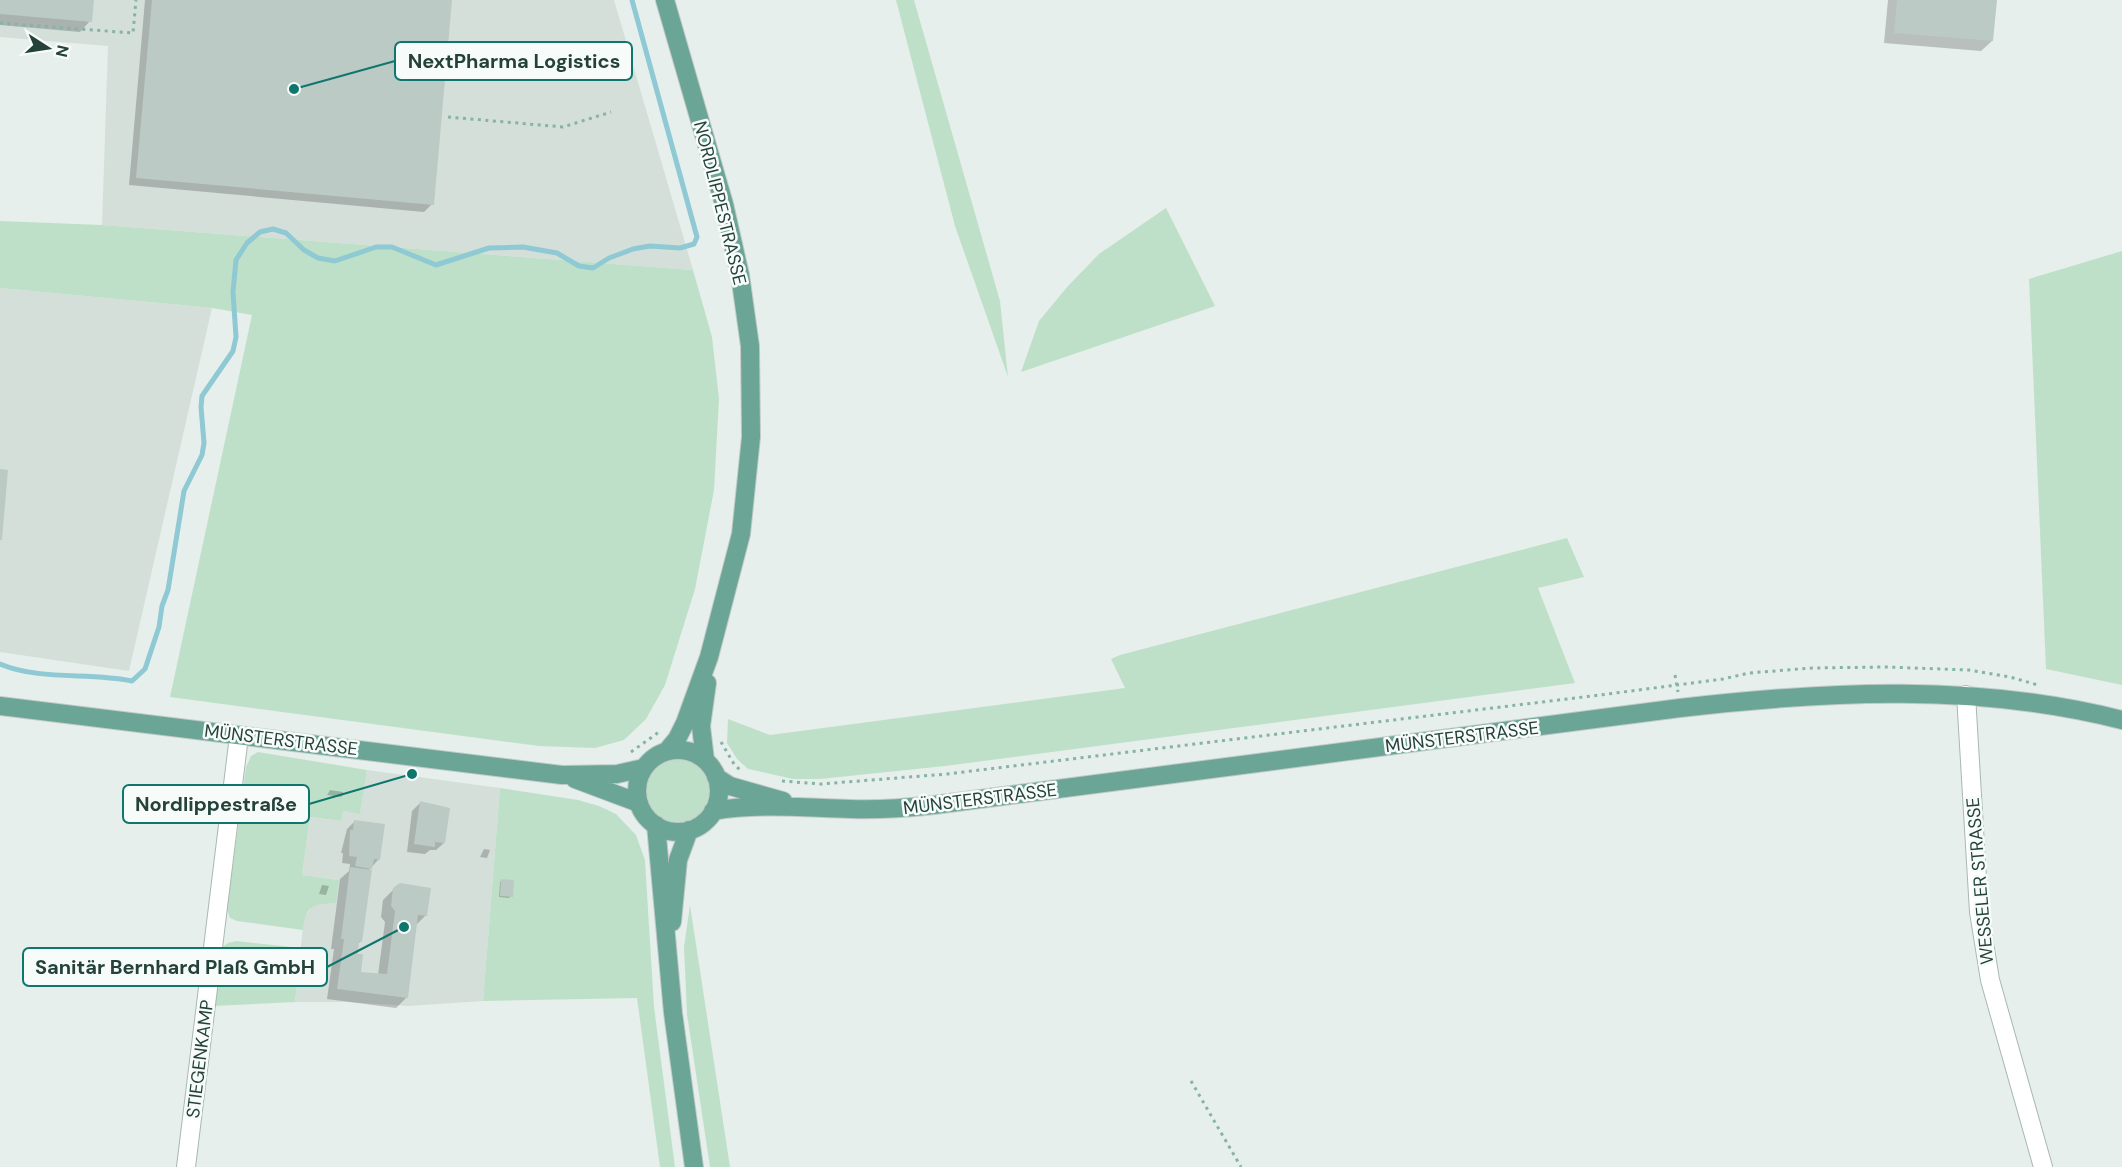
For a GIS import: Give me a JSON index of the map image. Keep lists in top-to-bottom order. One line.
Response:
{"streets":{"main road":["NORDLIPPESTRASSE","MÜNSTERSTRASSE"],"street":["WESSELER STRASSE","STIEGENKAMP"]},"crossings":[["NORDLIPPESTRASSE","MÜNSTERSTRASSE"],["MÜNSTERSTRASSE","WESSELER STRASSE"],["MÜNSTERSTRASSE","STIEGENKAMP"]],"places":["NextPharma Logistics","Nordlippestraße","Sanitär Bernhard Plaß GmbH"],"north":"right"}
